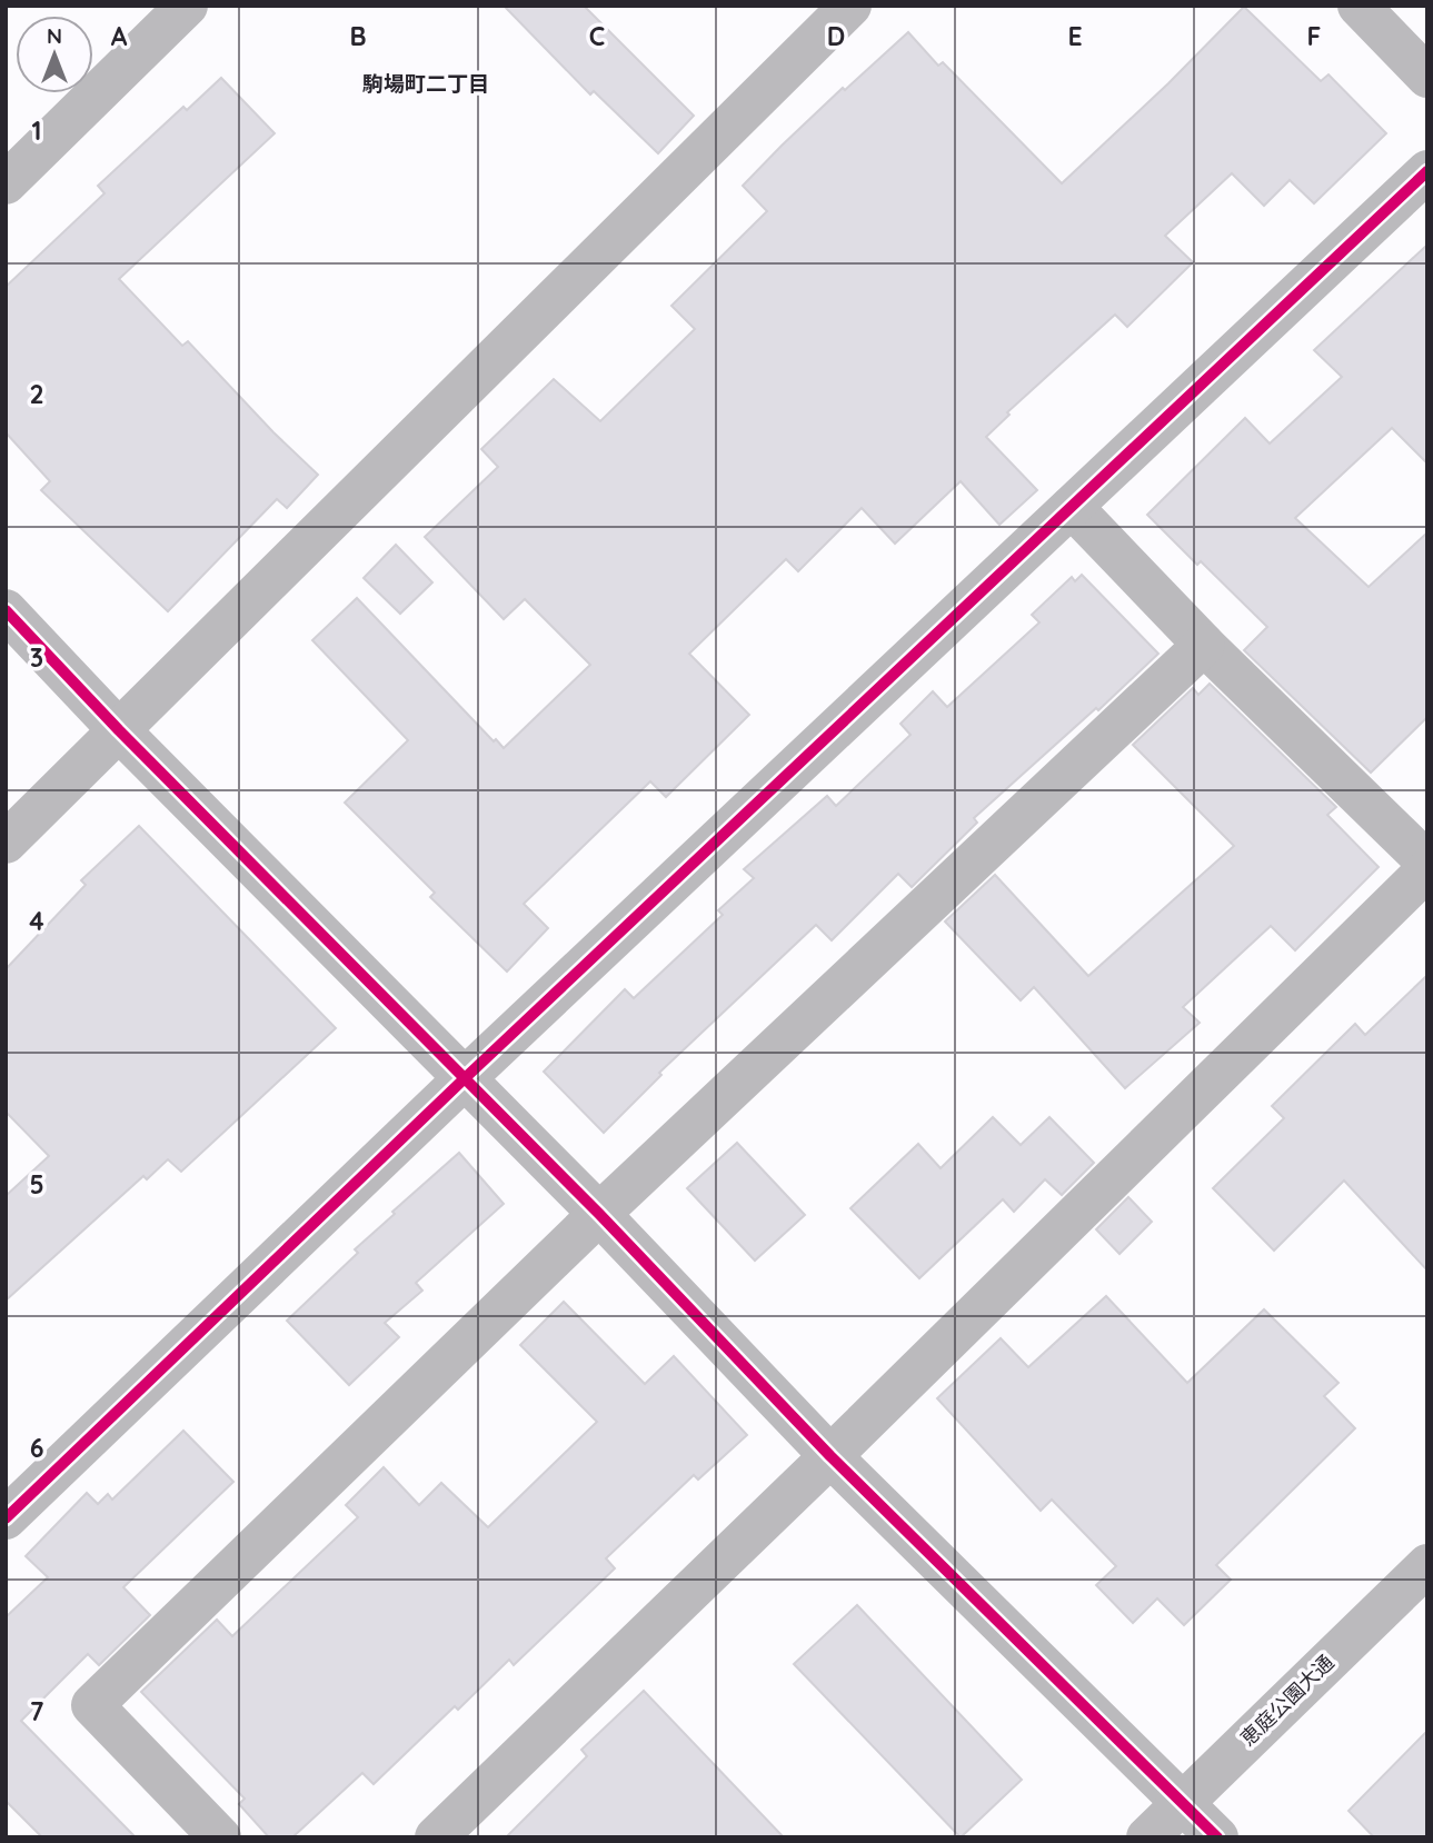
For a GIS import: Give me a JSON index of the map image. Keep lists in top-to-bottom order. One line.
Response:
{"streets":{"street":["恵庭公園大通"]},"districts":["駒場町二丁目"],"north":"top","grid":{"columns":["A","B","C","D","E","F"],"rows":["1","2","3","4","5","6","7"]}}
